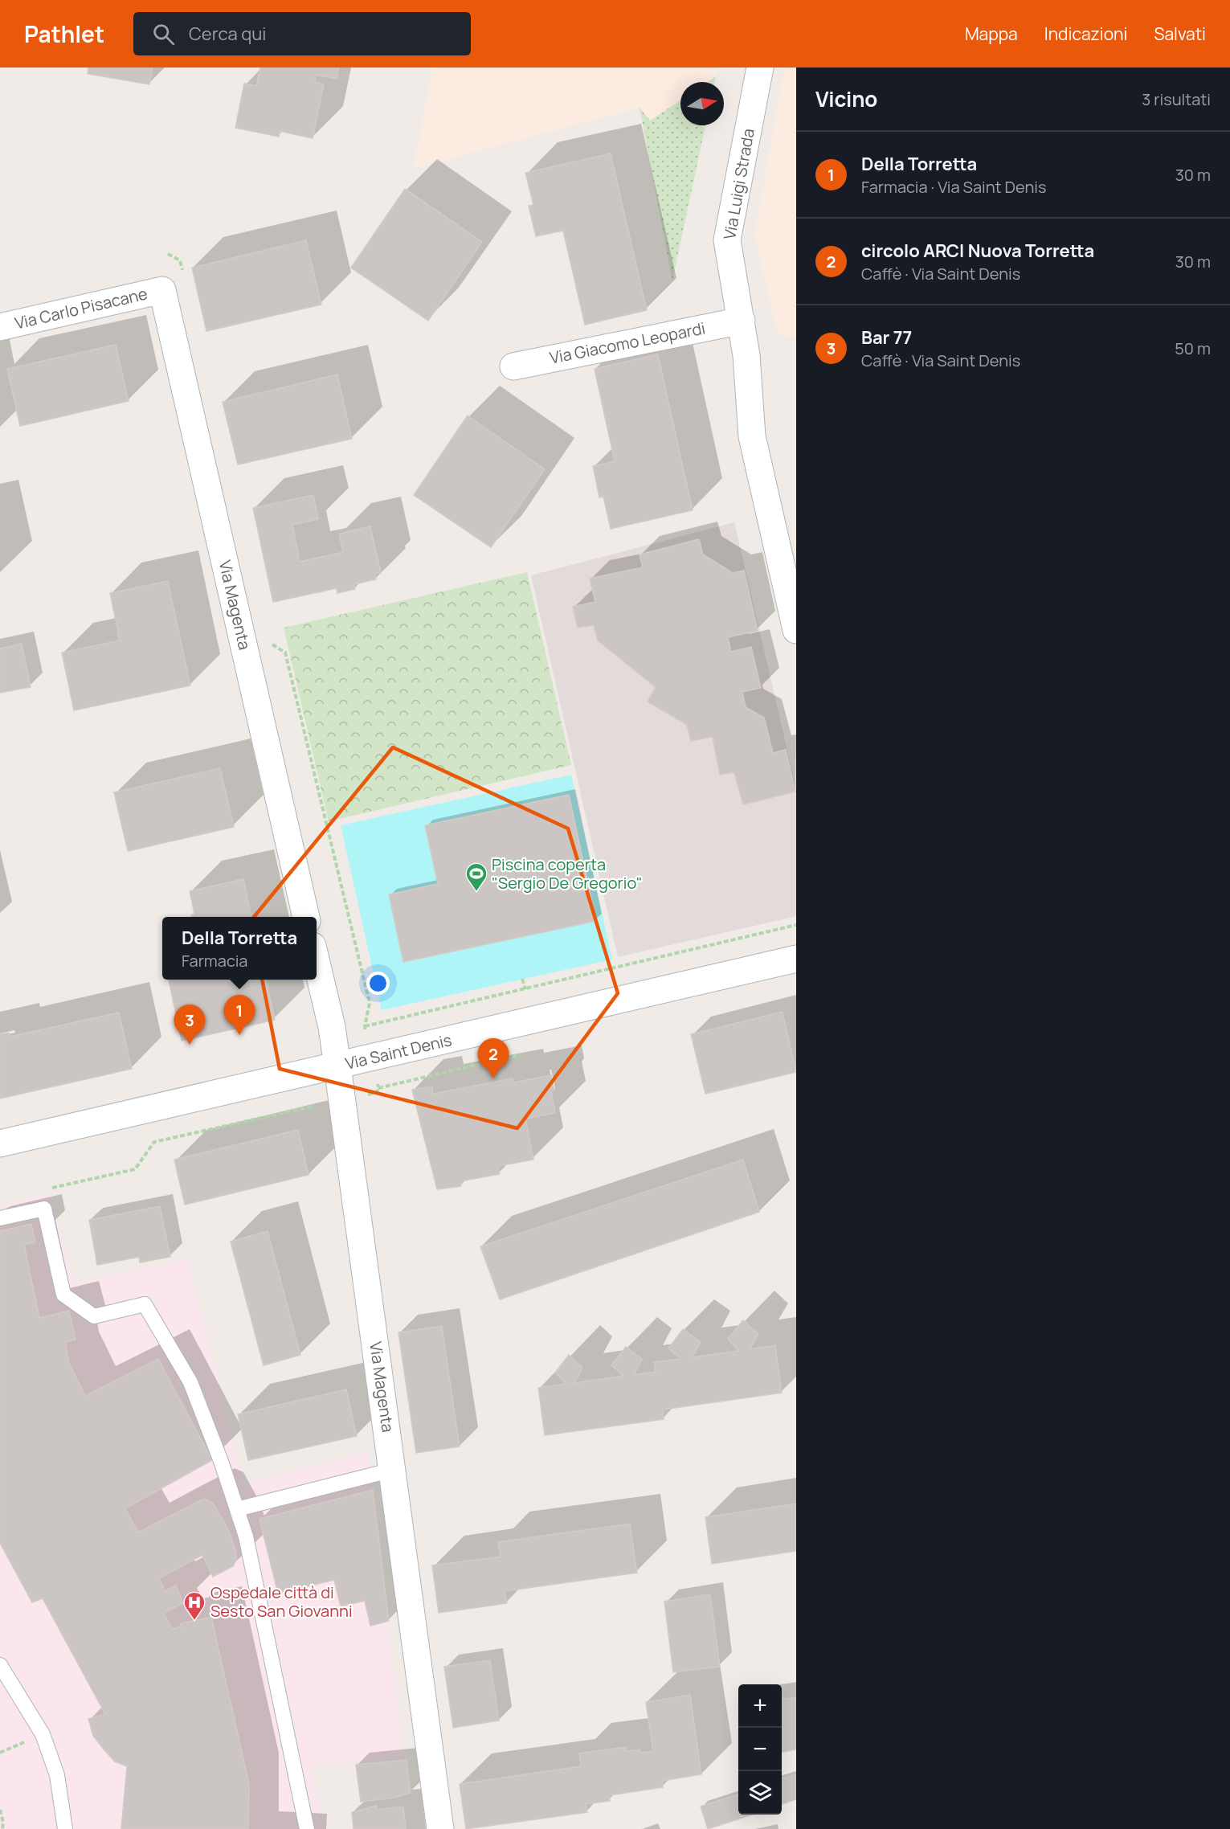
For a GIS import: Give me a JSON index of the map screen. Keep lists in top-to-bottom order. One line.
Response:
{"streets":{"street":["Via Luigi Strada","Via Carlo Pisacane","Via Giacomo Leopardi","Via Magenta","Via Saint Denis"]},"crossings":[["Via Luigi Strada","Via Giacomo Leopardi"],["Via Carlo Pisacane","Via Magenta"],["Via Magenta","Via Saint Denis"]],"places":{"sports":["Piscina coperta \"Sergio De Gregorio\""],"hospital":["Ospedale città di Sesto San Giovanni"]},"north":"right","page":{"header":"Pathlet","search":"Cerca qui","nav":["Mappa","Indicazioni","Salvati"],"heading":["Vicino","3 risultati"],"list":[{"mark":"1","name":"Della Torretta","note":"Farmacia · Via Saint Denis","value":"30 m"},{"mark":"2","name":"circolo ARCI Nuova Torretta","note":"Caffè · Via Saint Denis","value":"30 m"},{"mark":"3","name":"Bar 77","note":"Caffè · Via Saint Denis","value":"50 m"}],"popup":["Della Torretta","Farmacia"],"pins":["1","3","2"],"map_buttons":["+","−"]}}
